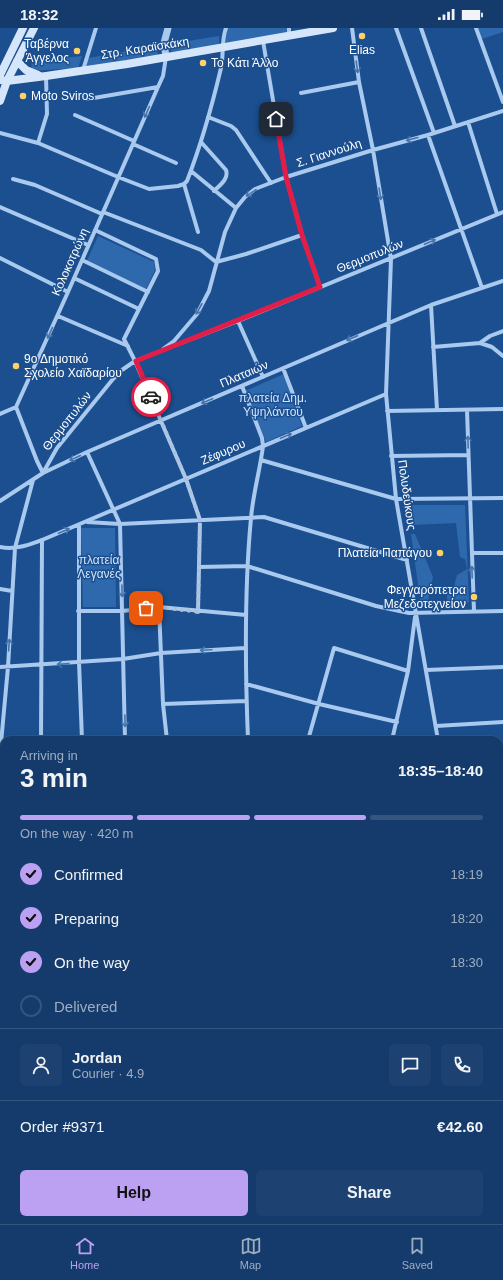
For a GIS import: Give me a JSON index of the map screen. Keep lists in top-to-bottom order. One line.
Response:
{"streets":{"main road":["Στρ. Καραϊσκάκη"],"street":["Σ. Γιαννούλη","Θερμοπυλών","Κολοκοτρώνη","Πλαταιών","Ζέφυρου","Πολυδεύκους"]},"crossings":[["Στρ. Καραϊσκάκη","Κολοκοτρώνη"],["Σ. Γιαννούλη","Θερμοπυλών"],["Σ. Γιαννούλη","Πολυδεύκους"],["Θερμοπυλών","Πλαταιών"],["Θερμοπυλών","Πολυδεύκους"],["Πλαταιών","Πολυδεύκους"],["Ζέφυρου","Πολυδεύκους"]],"one_way":["Σ. Γιαννούλη","Κολοκοτρώνη","Πλαταιών"],"parks":["πλατεία Δημ. Υψηλάντου","πλατεία Λεγανές"],"places":["Elias","Ταβέρνα Άγγελος","Το Κάτι Άλλο","Moto Sviros","9ο Δημοτικό Σχολείο Χαϊδαρίου","Πλατεία Παπάγου","Φεγγαρόπετρα Μεζεδοτεχνείον"],"page":{"status":"18:32","heading":["3 min","Arriving in","18:35–18:40"],"panel":["Jordan","Courier · 4.9","Order #9371","€42.60"],"bar":"On the way · 420 m","list":[["Confirmed","18:19"],["Preparing","18:20"],["On the way","18:30"],"Delivered"],"buttons":["Help","Share"],"tabs":["Home","Map","Saved"]}}
